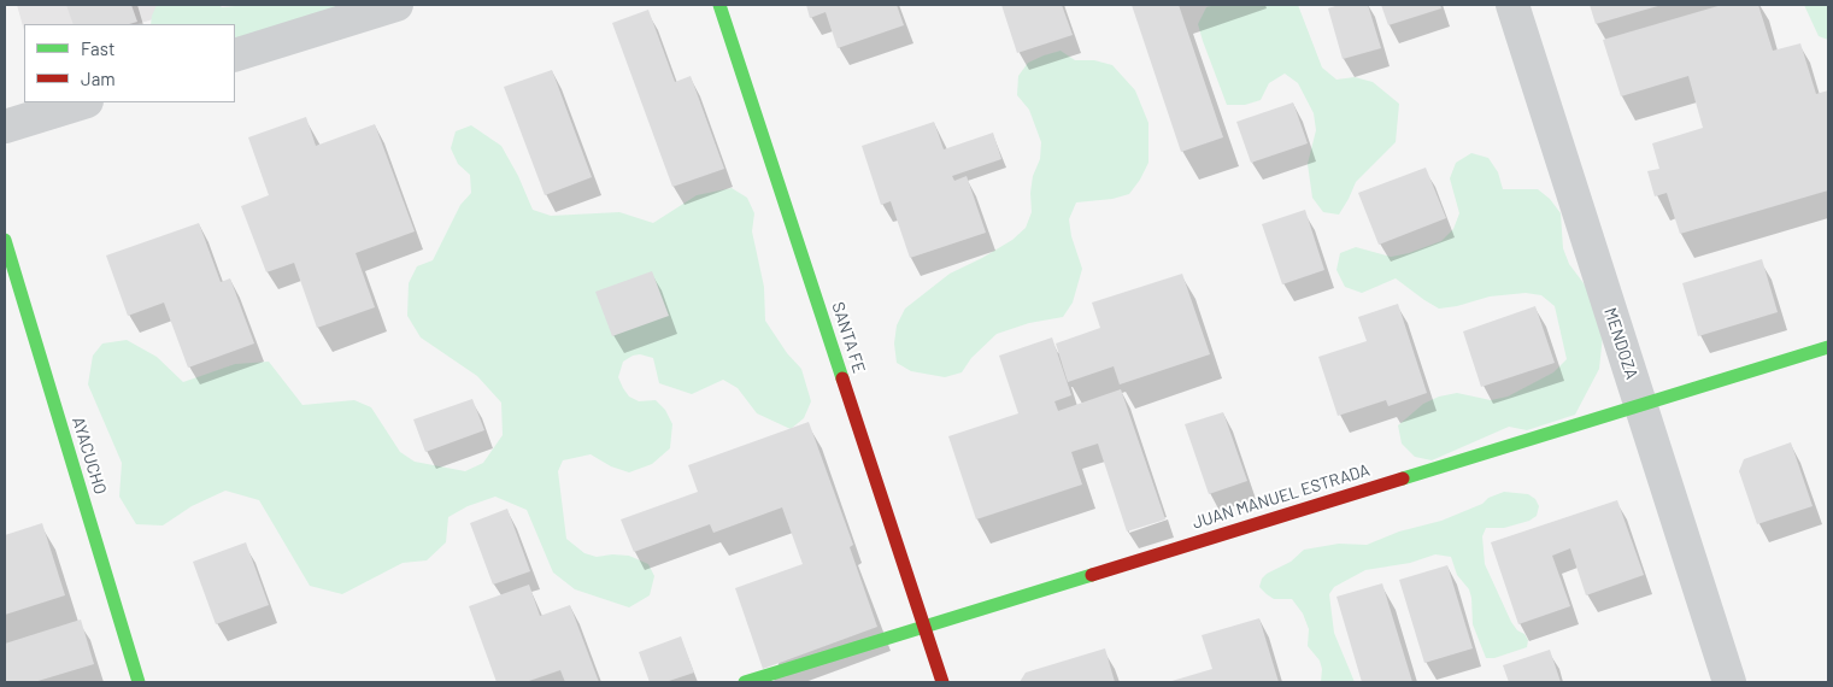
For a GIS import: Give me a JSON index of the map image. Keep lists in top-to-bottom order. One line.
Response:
{"streets":{"street":["SANTA FE","MENDOZA","AYACUCHO","JUAN MANUEL ESTRADA"]},"crossings":[["SANTA FE","JUAN MANUEL ESTRADA"],["MENDOZA","JUAN MANUEL ESTRADA"]],"legend":["Fast","Jam"]}
